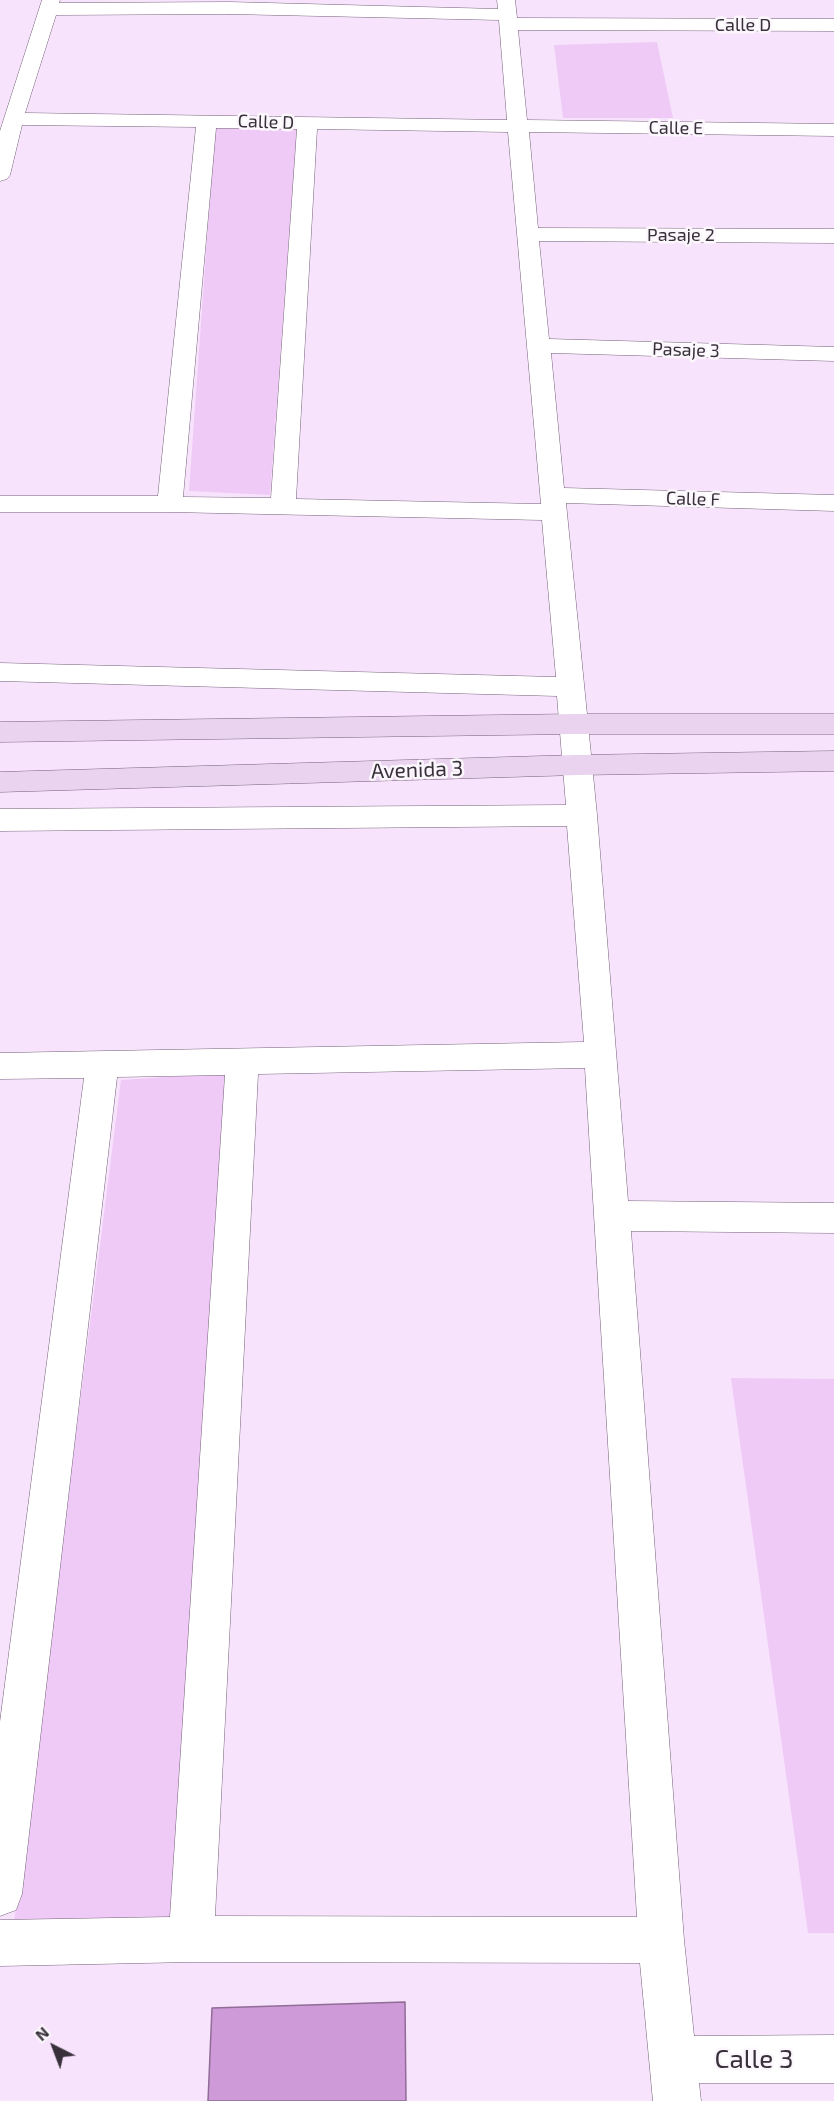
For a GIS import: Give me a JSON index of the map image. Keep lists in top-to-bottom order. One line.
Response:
{"streets":{"main road":["Avenida 3"],"street":["Calle D","Calle E","Pasaje 2","Pasaje 3","Calle F","Calle 3"]},"crossings":[["Calle D","Calle E"]],"north":"top left"}
